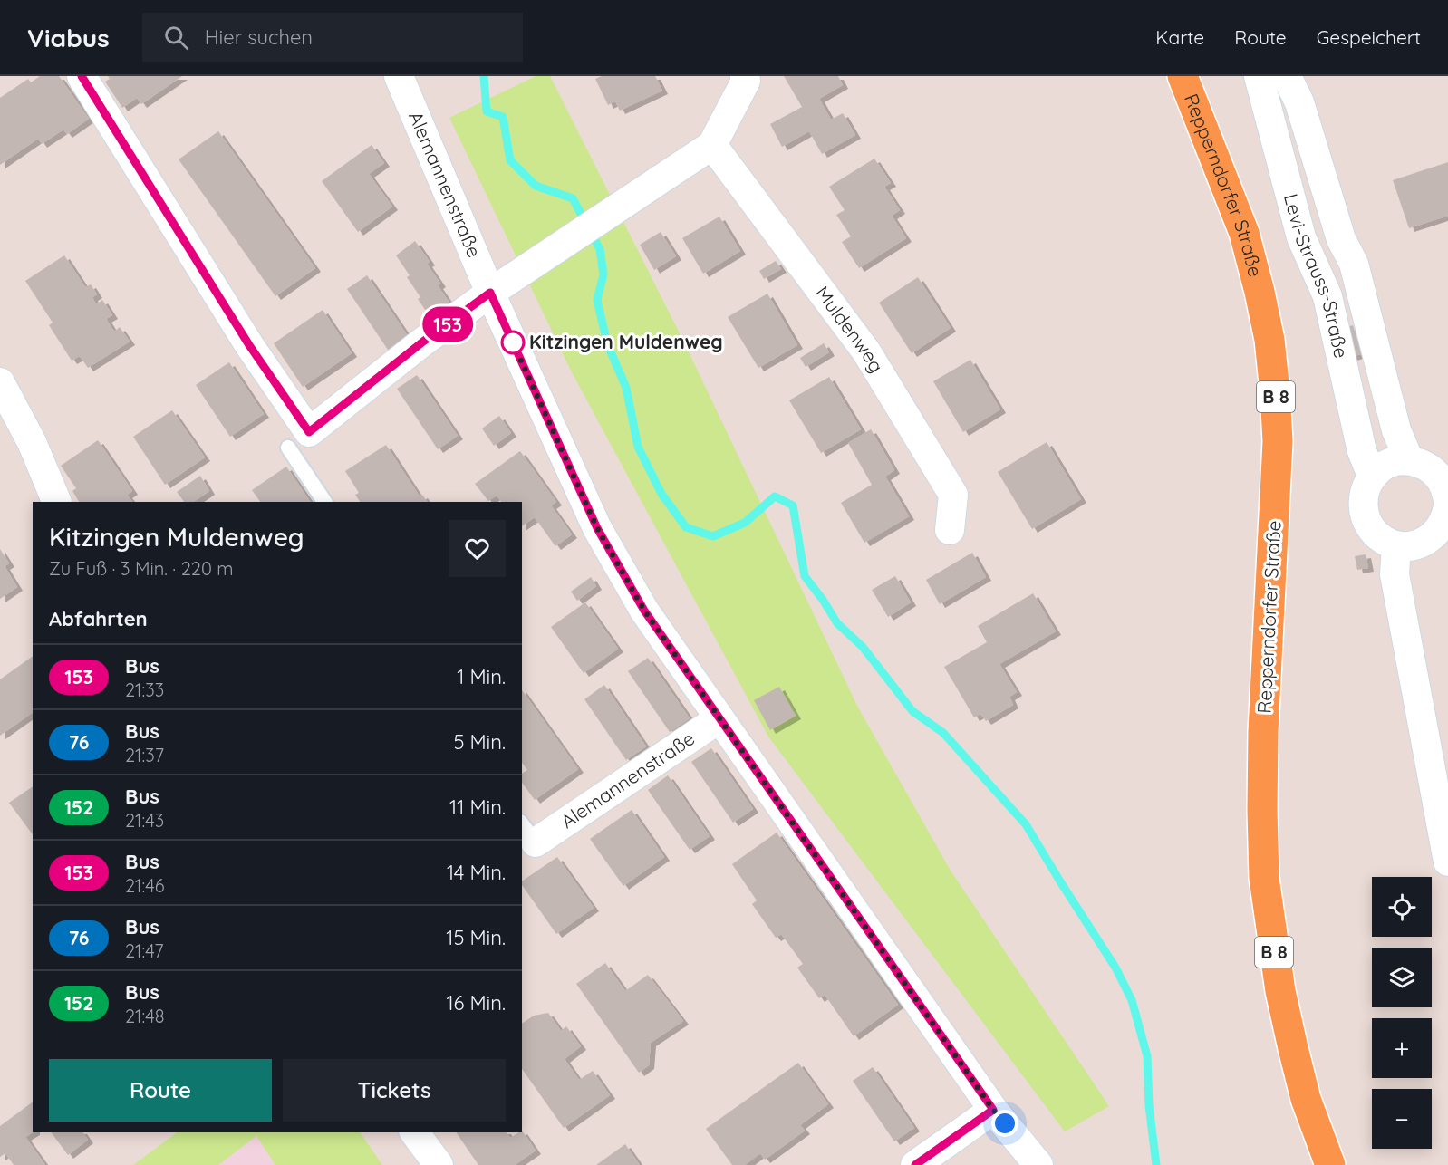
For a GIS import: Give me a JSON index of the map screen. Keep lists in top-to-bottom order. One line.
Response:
{"streets":{"main road":["Repperndorfer Straße","B 8"],"street":["Alemannenstraße","Levi-Strauss-Straße","Muldenweg"]},"places":["Kitzingen Muldenweg"],"lines":["bus line 153"],"page":{"header":"Viabus","search":"Hier suchen","nav":["Karte","Route","Gespeichert"],"on_map":"153","heading":[["Kitzingen Muldenweg","Zu Fuß · 3 Min. · 220 m"],"Abfahrten"],"list":[{"mark":"153","name":"Bus","note":"21:33","value":"1 Min."},{"mark":"76","name":"Bus","note":"21:37","value":"5 Min."},{"mark":"152","name":"Bus","note":"21:43","value":"11 Min."},{"mark":"153","name":"Bus","note":"21:46","value":"14 Min."},{"mark":"76","name":"Bus","note":"21:47","value":"15 Min."},{"mark":"152","name":"Bus","note":"21:48","value":"16 Min."}],"map_buttons":["+","−"],"buttons":["Route","Tickets"]}}
